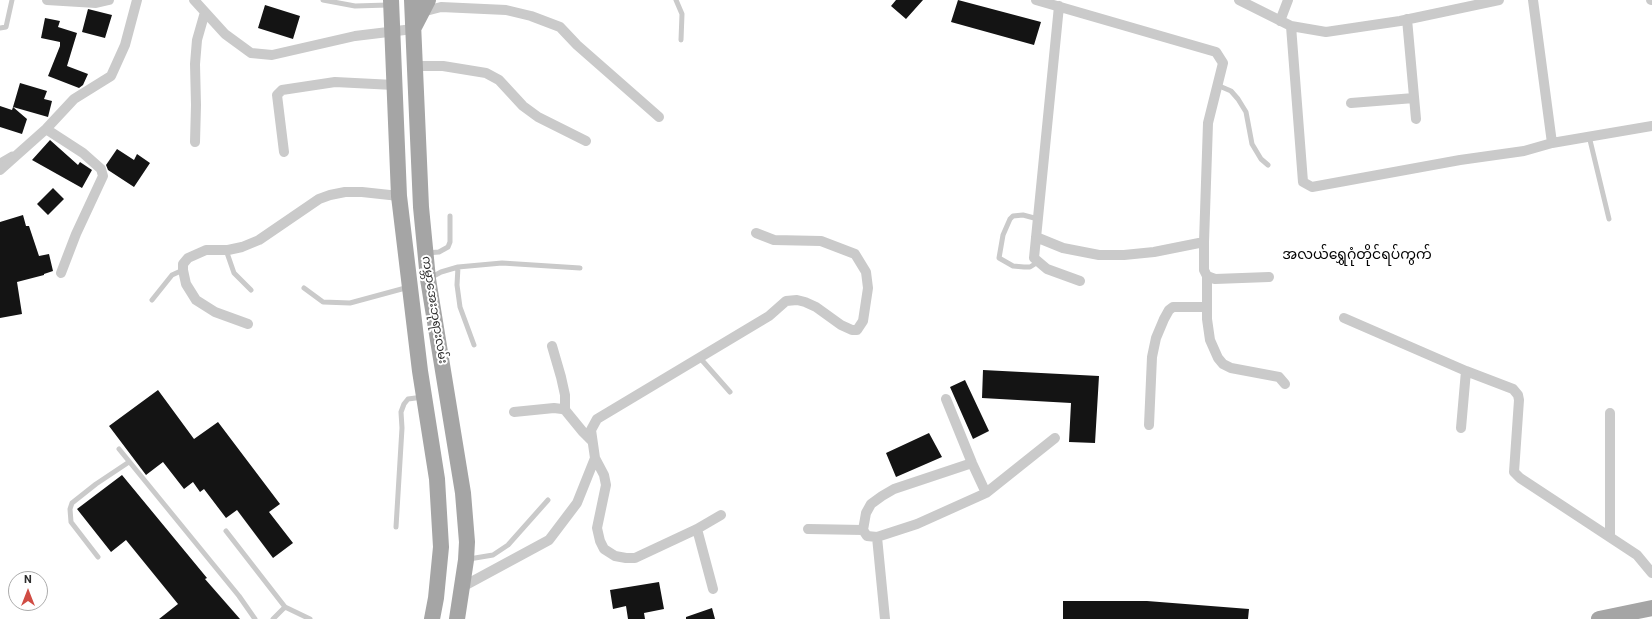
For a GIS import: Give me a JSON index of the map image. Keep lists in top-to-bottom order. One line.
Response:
{"streets":{"main road":["ကမ္ဘာအေးဘုရားလမ်း"]},"districts":["အလယ်ရွှေဂုံတိုင်ရပ်ကွက်"],"north":"top"}
